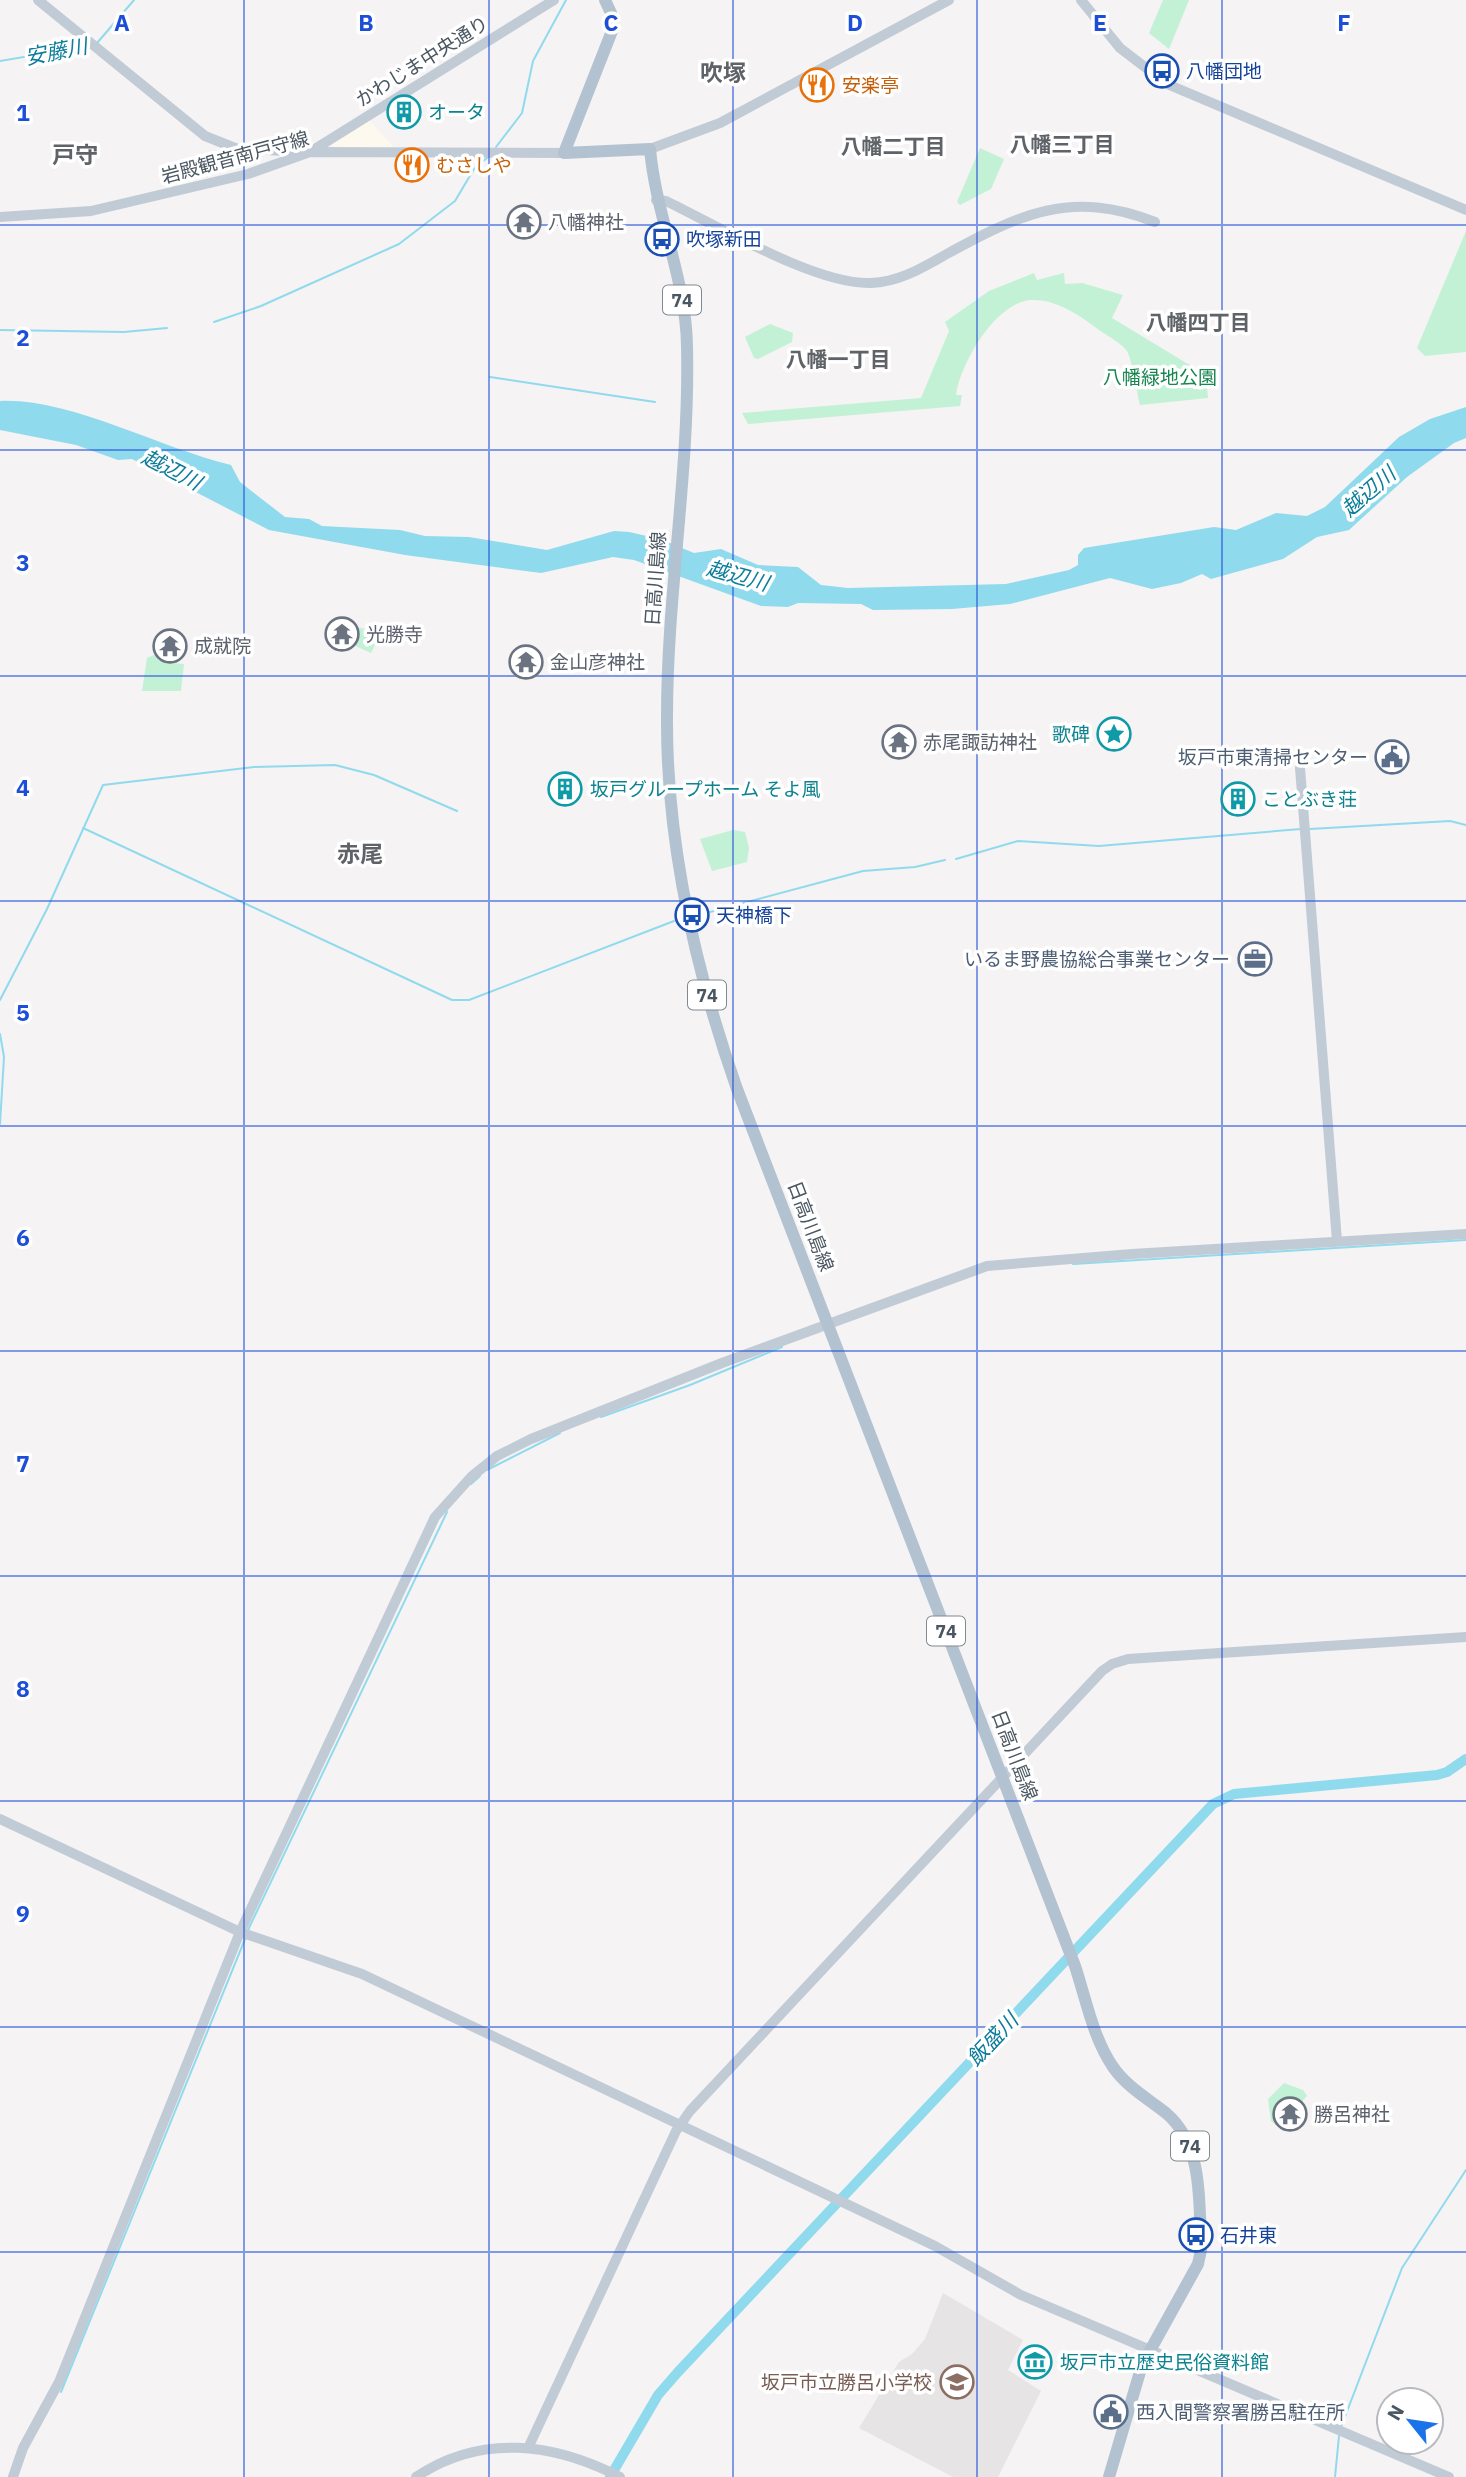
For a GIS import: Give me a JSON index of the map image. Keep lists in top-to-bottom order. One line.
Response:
{"streets":{"main road":["74","日高川島線"],"street":["かわじま中央通り","岩殿観音南戸守線"]},"crossings":[["かわじま中央通り","岩殿観音南戸守線"]],"districts":["吹塚","八幡三丁目","八幡二丁目","戸守","八幡四丁目","八幡一丁目","赤尾"],"water":["安藤川","越辺川","飯盛川"],"parks":["八幡緑地公園"],"places":{"bus stop":["八幡団地","吹塚新田","天神橋下","石井東"],"restaurant":["安楽亭","むさしや"],"building":["オータ","坂戸グループホーム そよ風","ことぶき荘"],"temple":["八幡神社","光勝寺","成就院","金山彦神社","赤尾諏訪神社","勝呂神社"],"place":["歌碑"],"public building":["坂戸市東清掃センター","西入間警察署勝呂駐在所"],"office":["いるま野農協総合事業センター"],"museum":["坂戸市立歴史民俗資料館"],"school or university":["坂戸市立勝呂小学校"]},"north":"top left","grid":{"columns":["A","B","C","D","E","F"],"rows":["1","2","3","4","5","6","7","8","9"]}}
